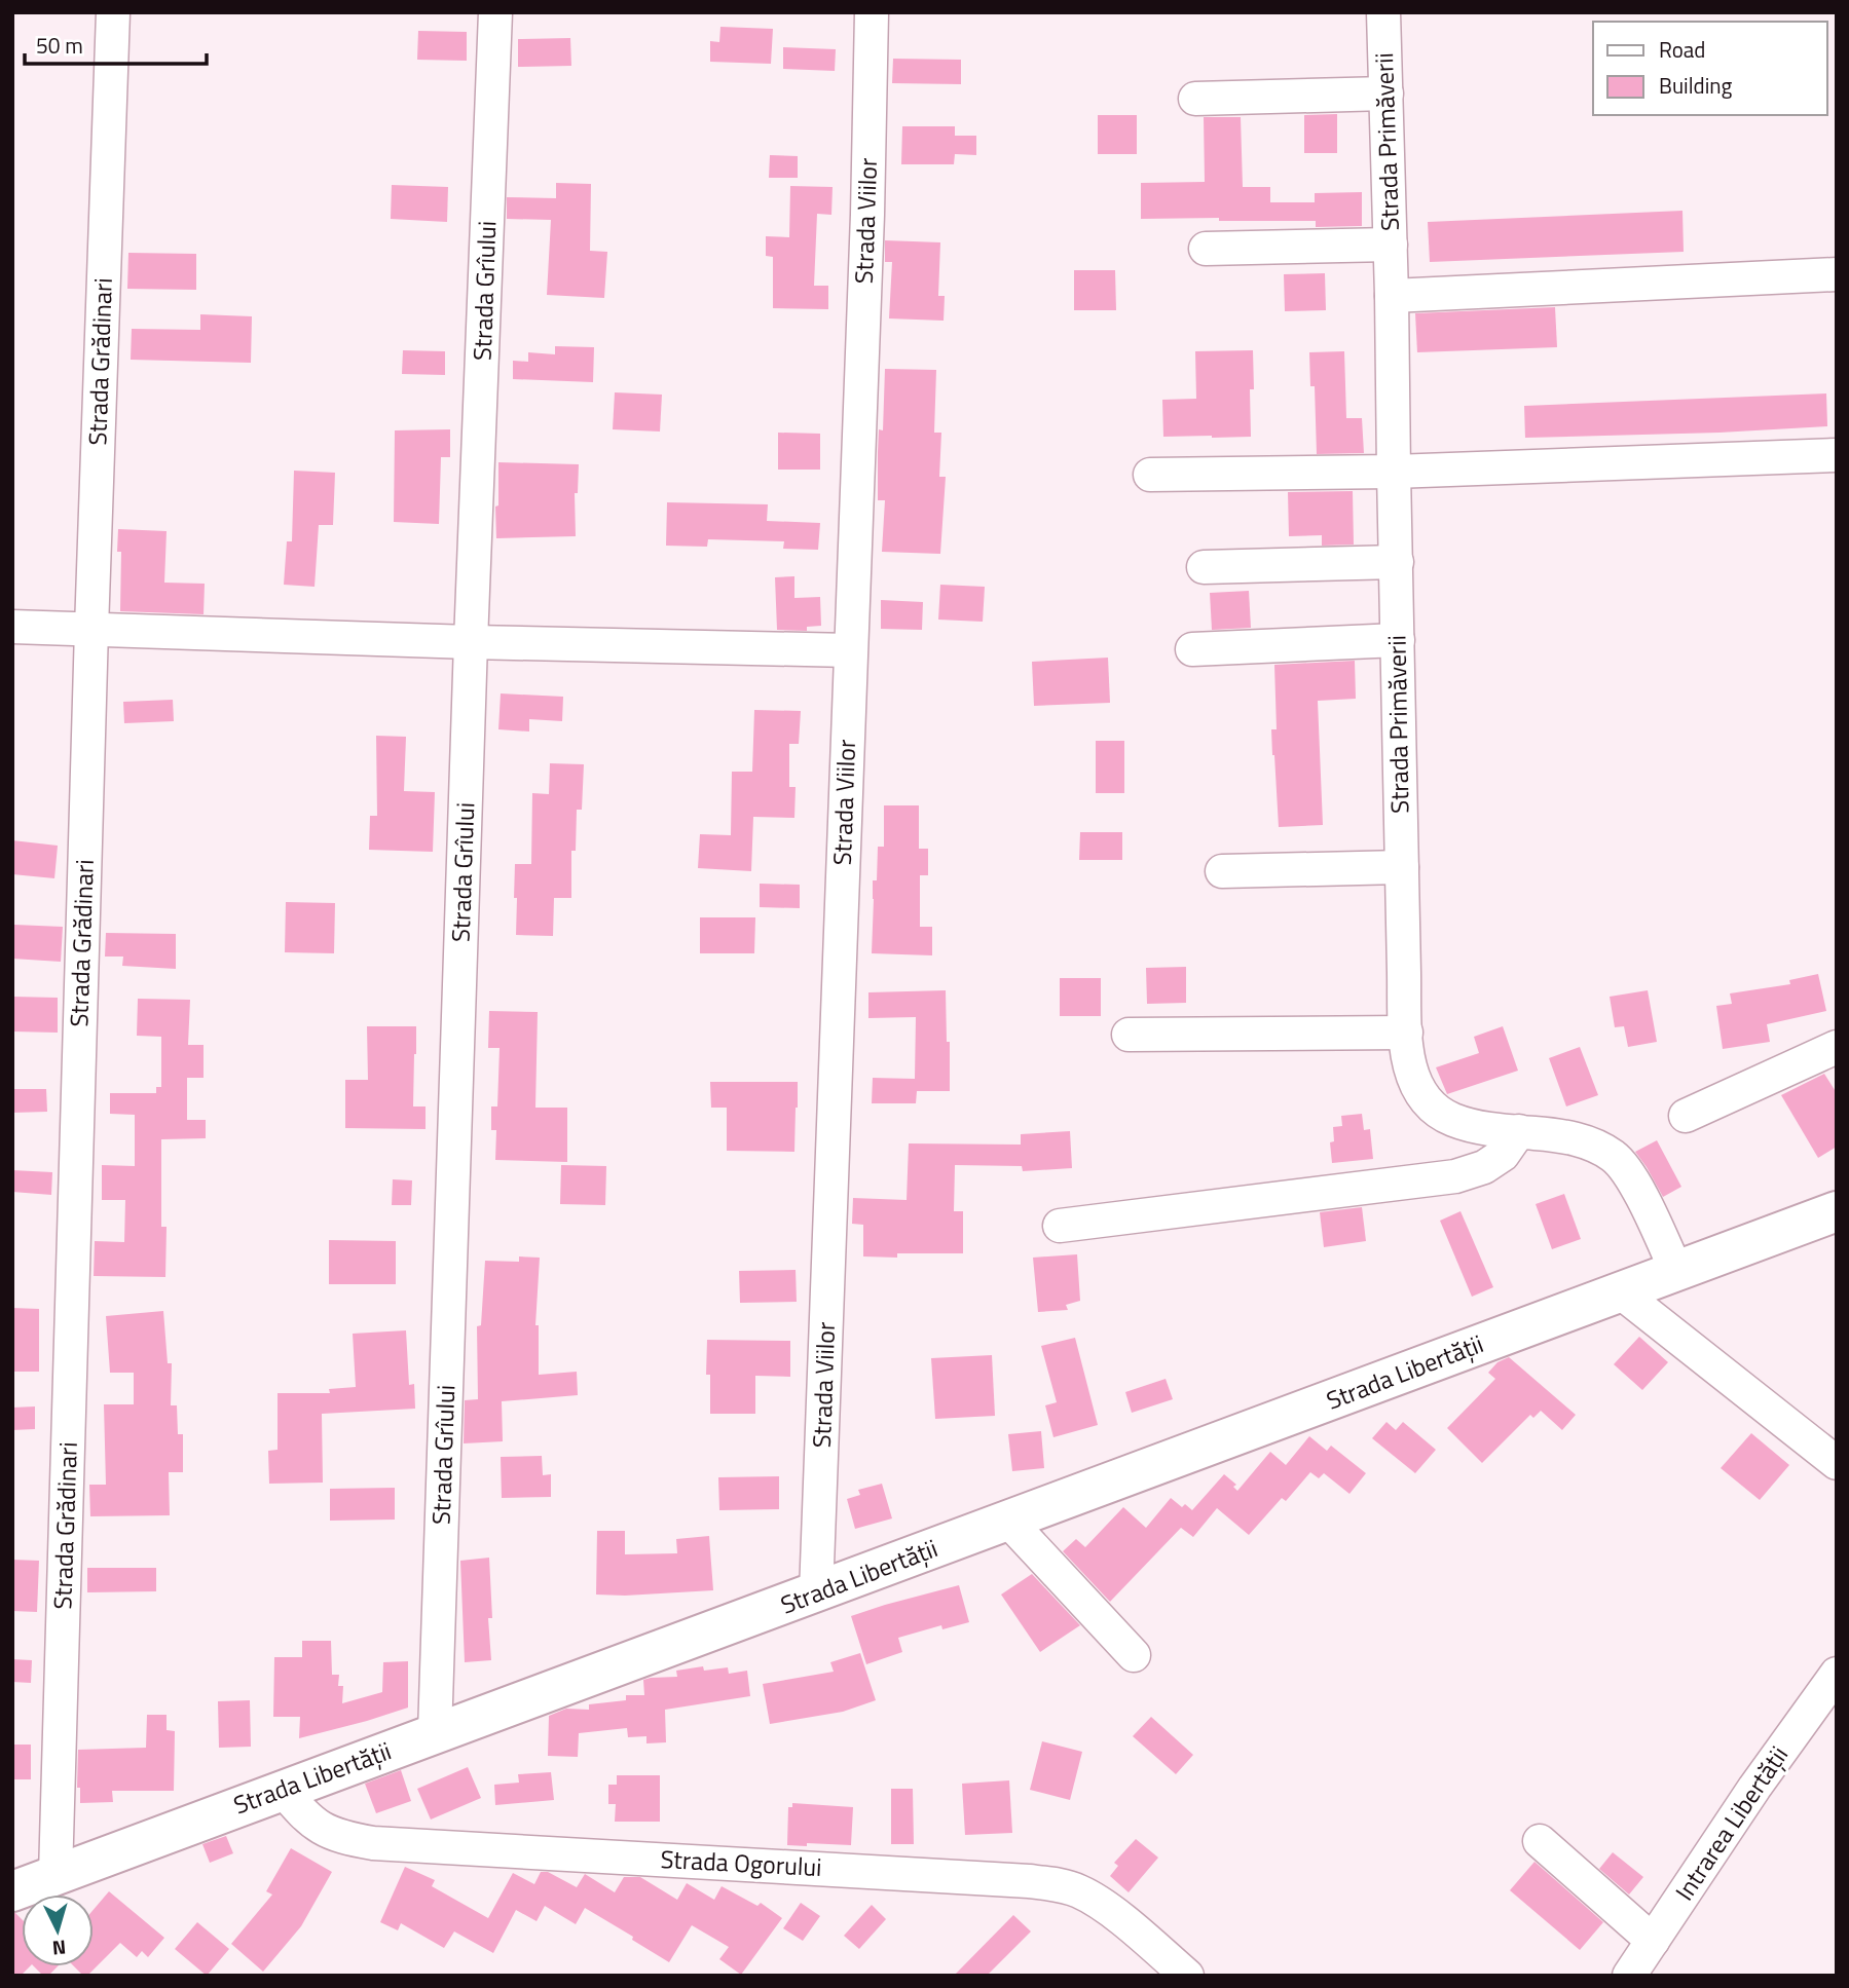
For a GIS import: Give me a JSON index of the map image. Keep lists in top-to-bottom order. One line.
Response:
{"streets":{"main road":["Strada Libertății"],"street":["Strada Primăverii","Strada Viilor","Strada Grîului","Strada Grădinari","Intrarea Libertății","Strada Ogorului"]},"crossings":[["Strada Primăverii","Strada Libertății"],["Strada Viilor","Strada Libertății"],["Strada Grîului","Strada Libertății"],["Strada Grădinari","Strada Libertății"],["Strada Libertății","Strada Ogorului"]],"legend":["Road","Building"],"scale_bar":"50 m","north":"bottom"}
